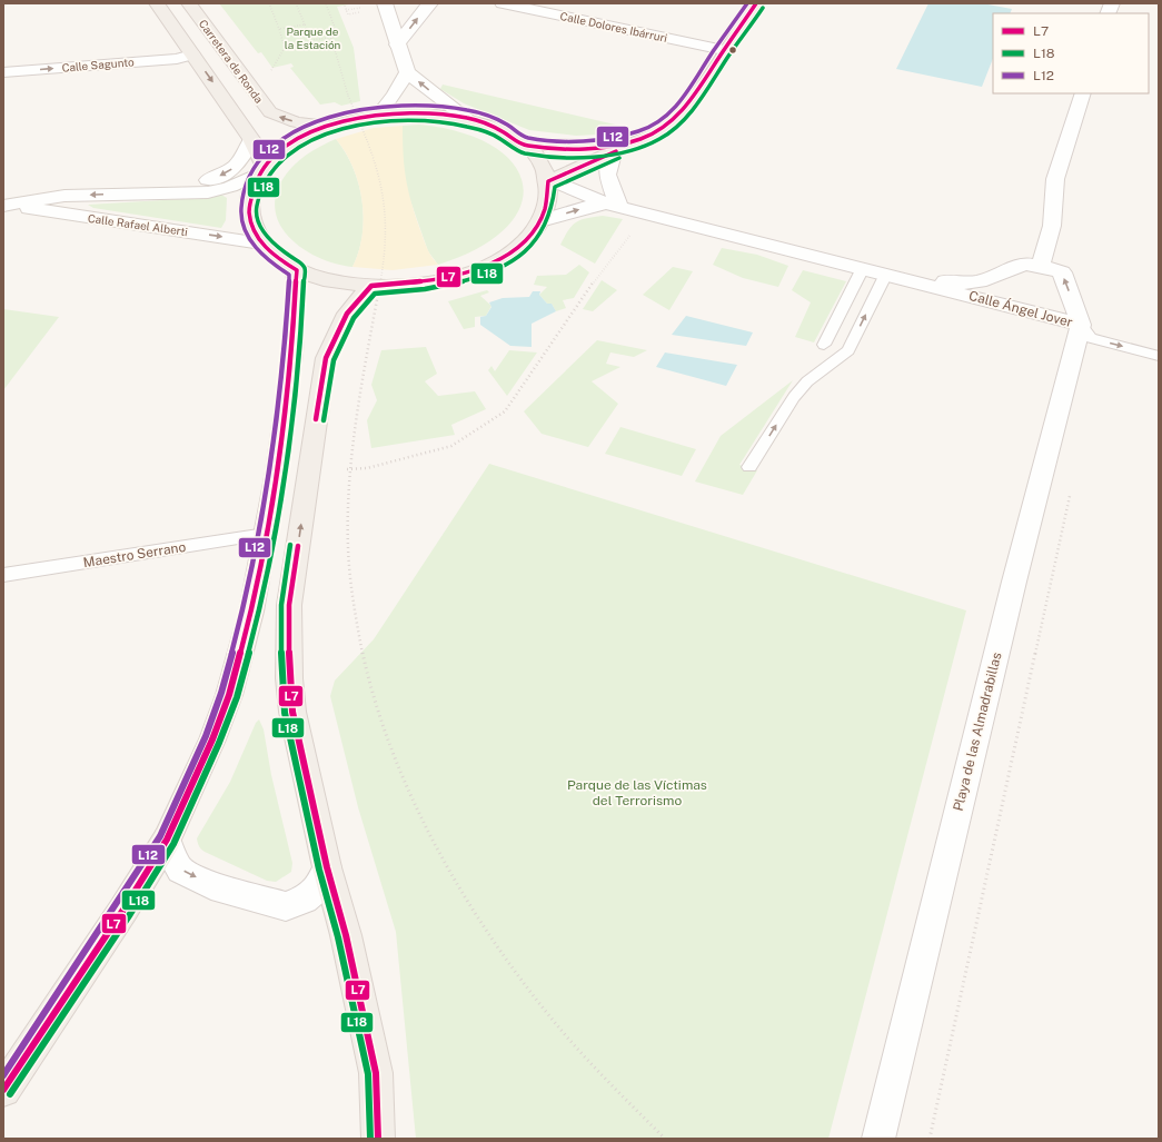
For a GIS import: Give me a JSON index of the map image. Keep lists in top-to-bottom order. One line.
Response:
{"streets":{"main road":["Carretera de Ronda"],"street":["Calle Dolores Ibárruri","Calle Sagunto","Calle Rafael Alberti","Calle Ángel Jover","Playa de las Almadrabillas"],"lane":["Maestro Serrano"]},"crossings":[["Calle Ángel Jover","Playa de las Almadrabillas"]],"one_way":["Calle Sagunto"],"parks":["Parque de la Estación","Parque de las Víctimas del Terrorismo"],"lines":["transit line L7","transit line L12","transit line L18"],"legend":["L7","L18","L12"]}
